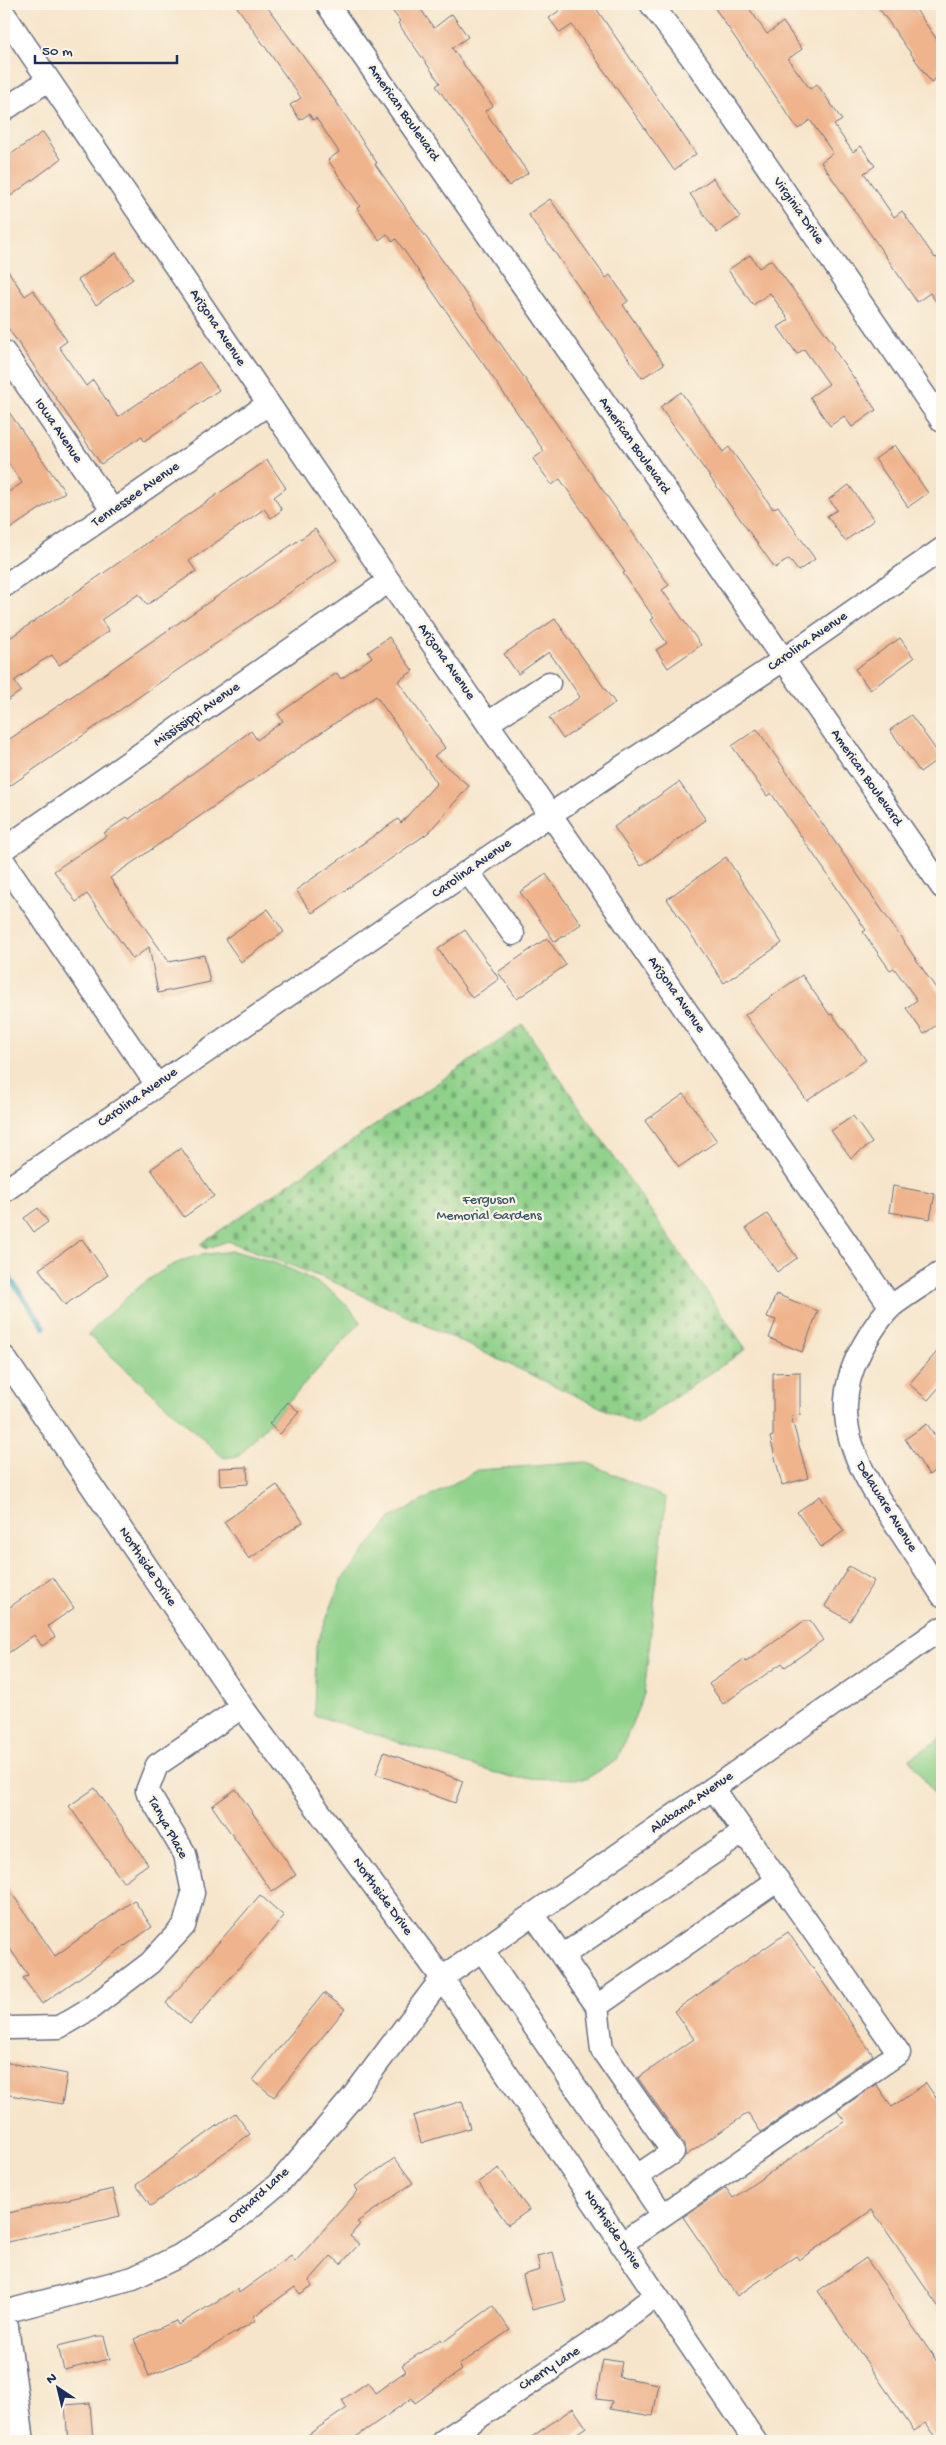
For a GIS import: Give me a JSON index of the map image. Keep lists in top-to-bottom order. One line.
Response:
{"streets":{"street":["American Boulevard","Virginia Drive","Arizona Avenue","Iowa Avenue","Tennessee Avenue","Carolina Avenue","Mississippi Avenue","Delaware Avenue","Northside Drive","Alabama Avenue","Tanya Place","Orchard Lane","Cherry Lane"]},"crossings":[["American Boulevard","Carolina Avenue"],["Arizona Avenue","Tennessee Avenue"],["Arizona Avenue","Carolina Avenue"],["Arizona Avenue","Mississippi Avenue"],["Arizona Avenue","Delaware Avenue"],["Iowa Avenue","Tennessee Avenue"],["Northside Drive","Alabama Avenue"],["Northside Drive","Tanya Place"],["Northside Drive","Orchard Lane"],["Northside Drive","Cherry Lane"],["Alabama Avenue","Orchard Lane"]],"parks":["Ferguson Memorial Gardens"],"scale_bar":"50 m","north":"top left"}
